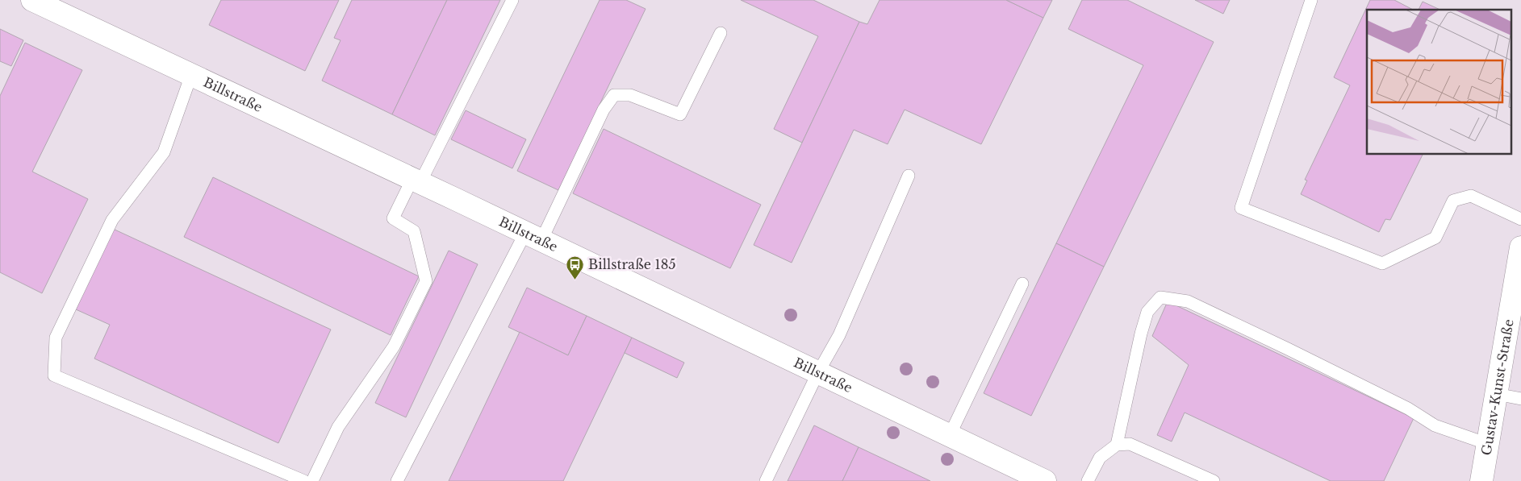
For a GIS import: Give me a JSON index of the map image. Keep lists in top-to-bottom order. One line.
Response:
{"streets":{"street":["Billstraße","Gustav-Kunst-Straße"]},"places":{"bus stop":["Billstraße 185"]}}
